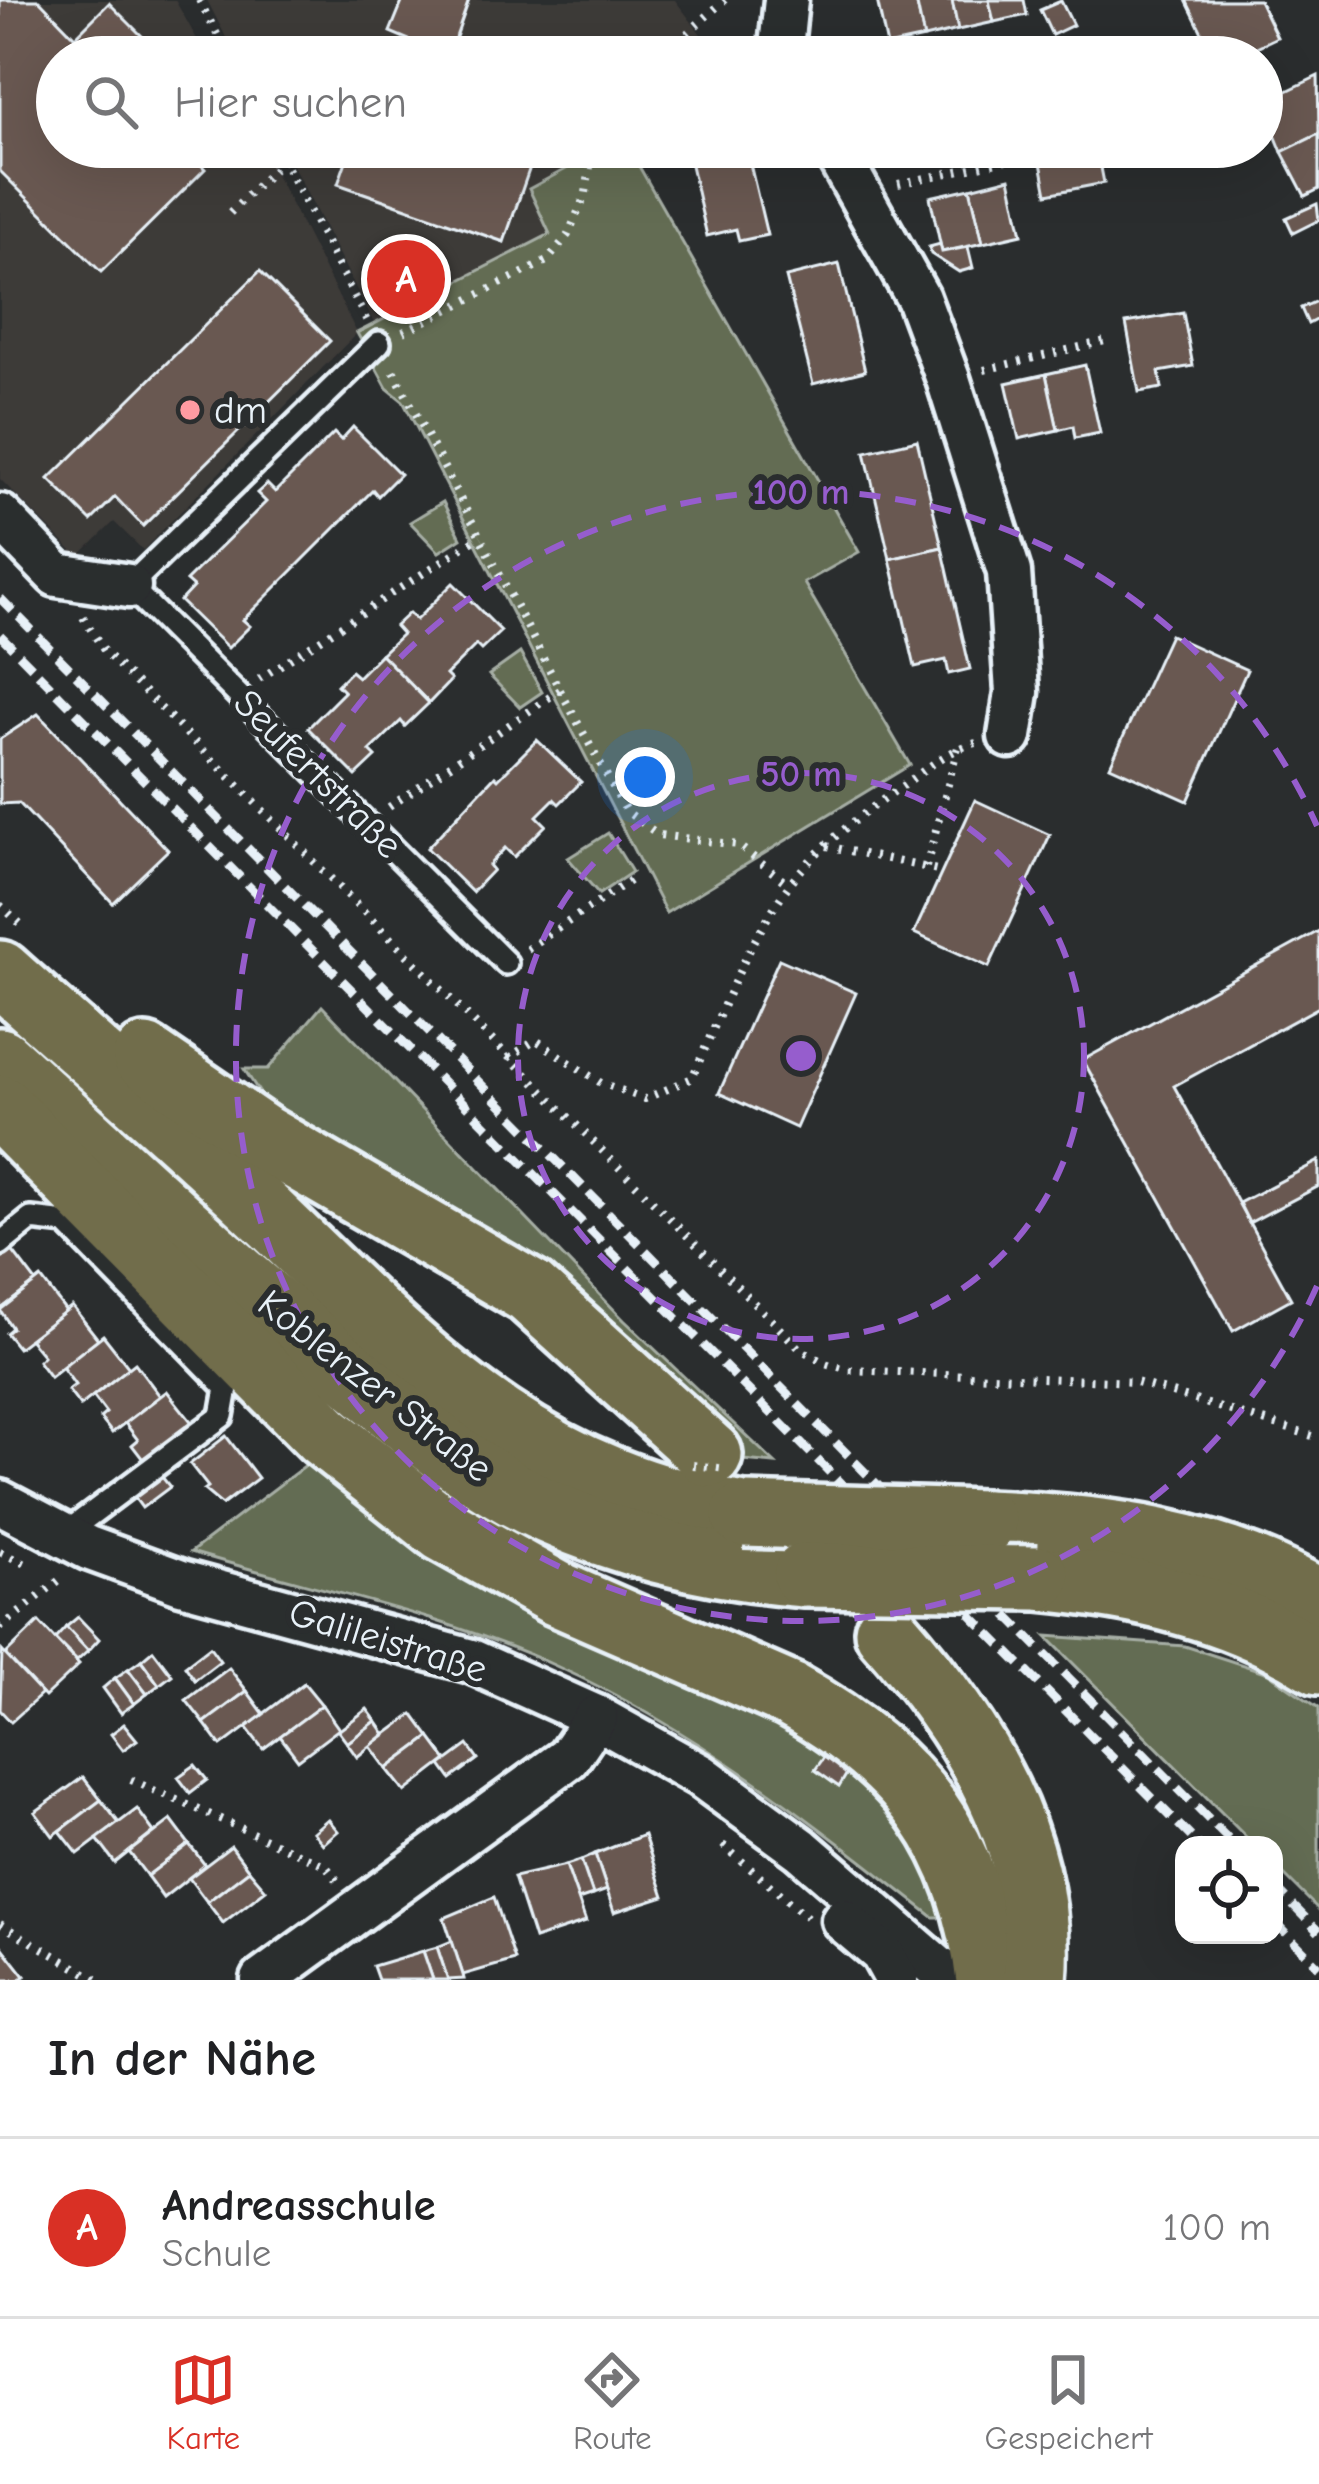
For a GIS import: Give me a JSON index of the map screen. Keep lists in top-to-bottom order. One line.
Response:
{"streets":{"main road":["Koblenzer Straße"],"street":["Galileistraße"],"lane":["Seufertstraße"]},"places":["dm"],"page":{"search":"Hier suchen","pins":"A","heading":"In der Nähe","list":[{"mark":"A","name":"Andreasschule","note":"Schule","value":"100 m"}],"nav":["Karte","Route","Gespeichert"]},"rings":["100 m","50 m"]}
